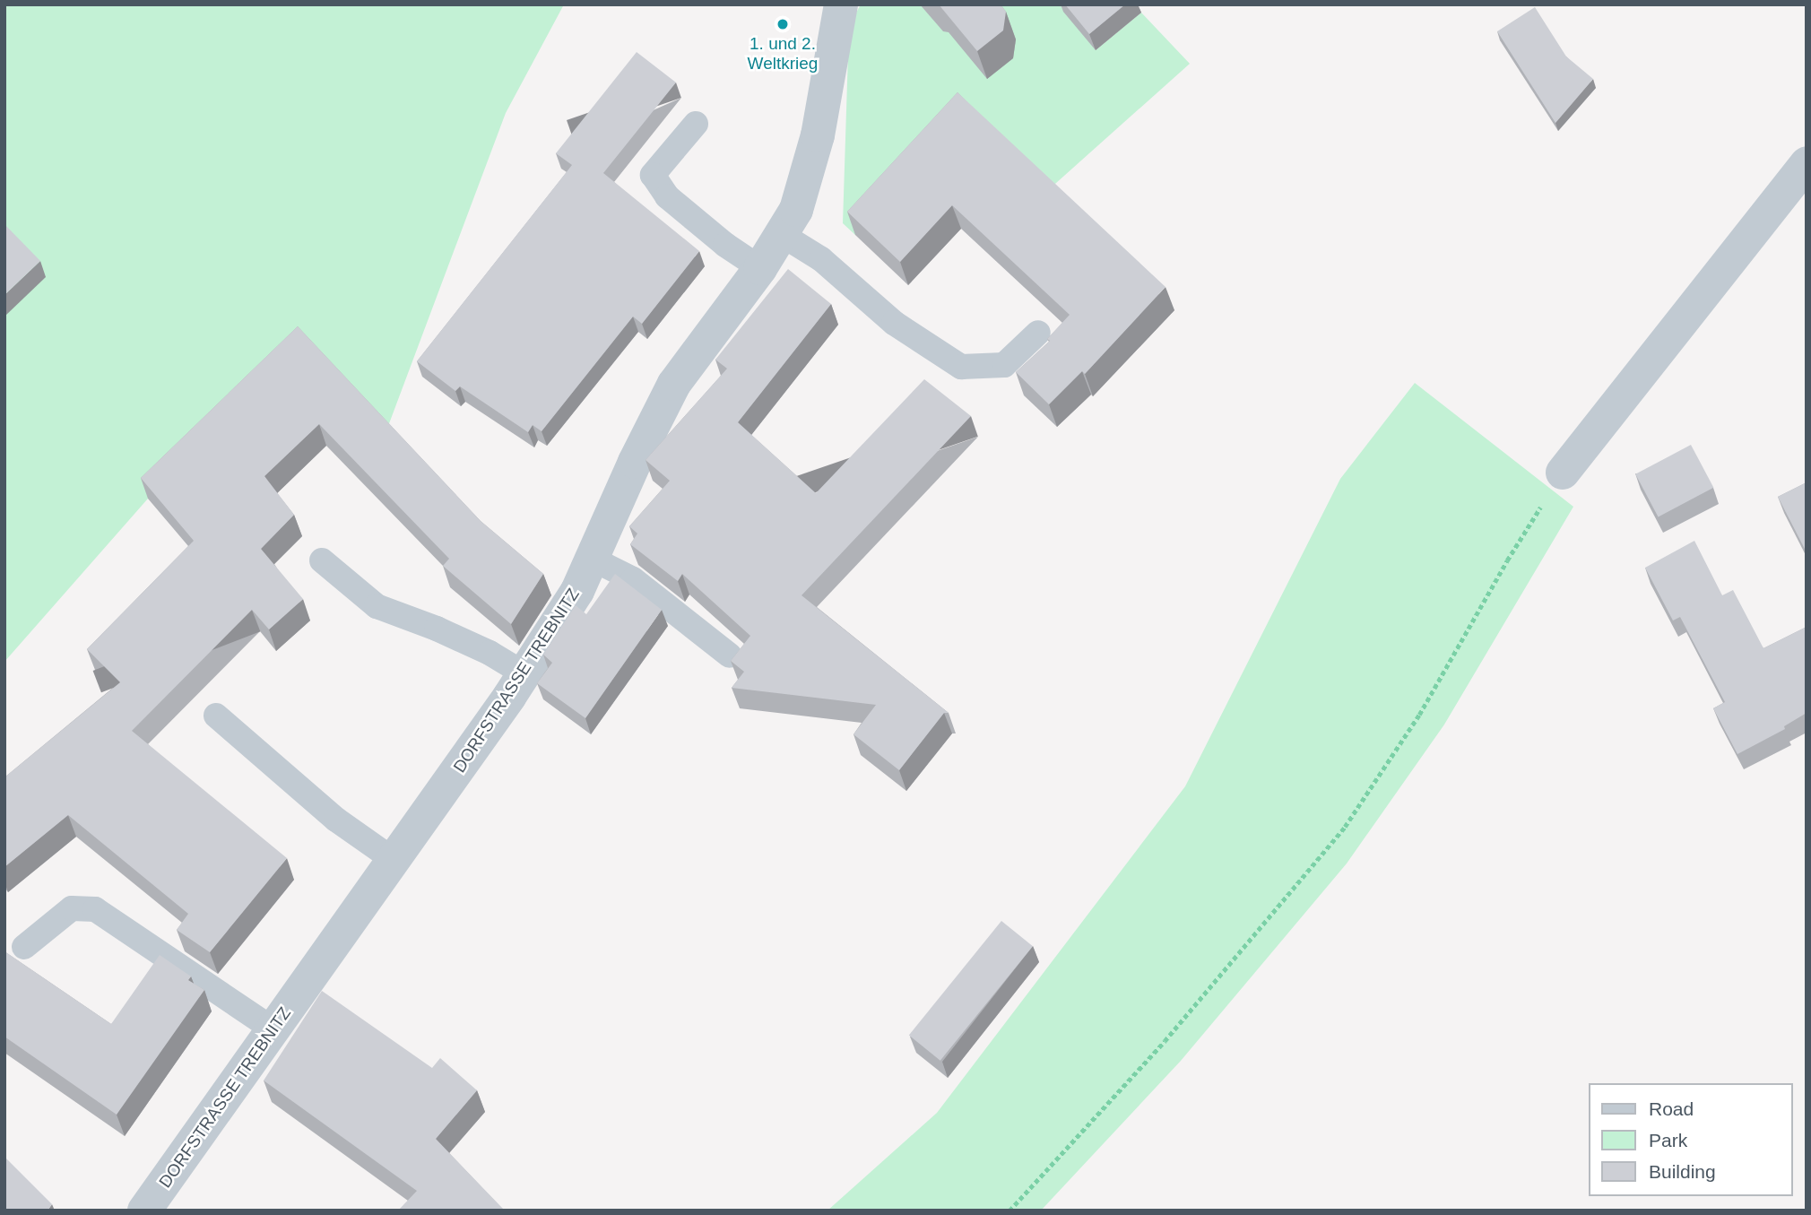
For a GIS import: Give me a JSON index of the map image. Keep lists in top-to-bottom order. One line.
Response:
{"streets":{"street":["DORFSTRASSE TREBNITZ"]},"places":["1. und 2. Weltkrieg"],"legend":["Road","Park","Building"]}
